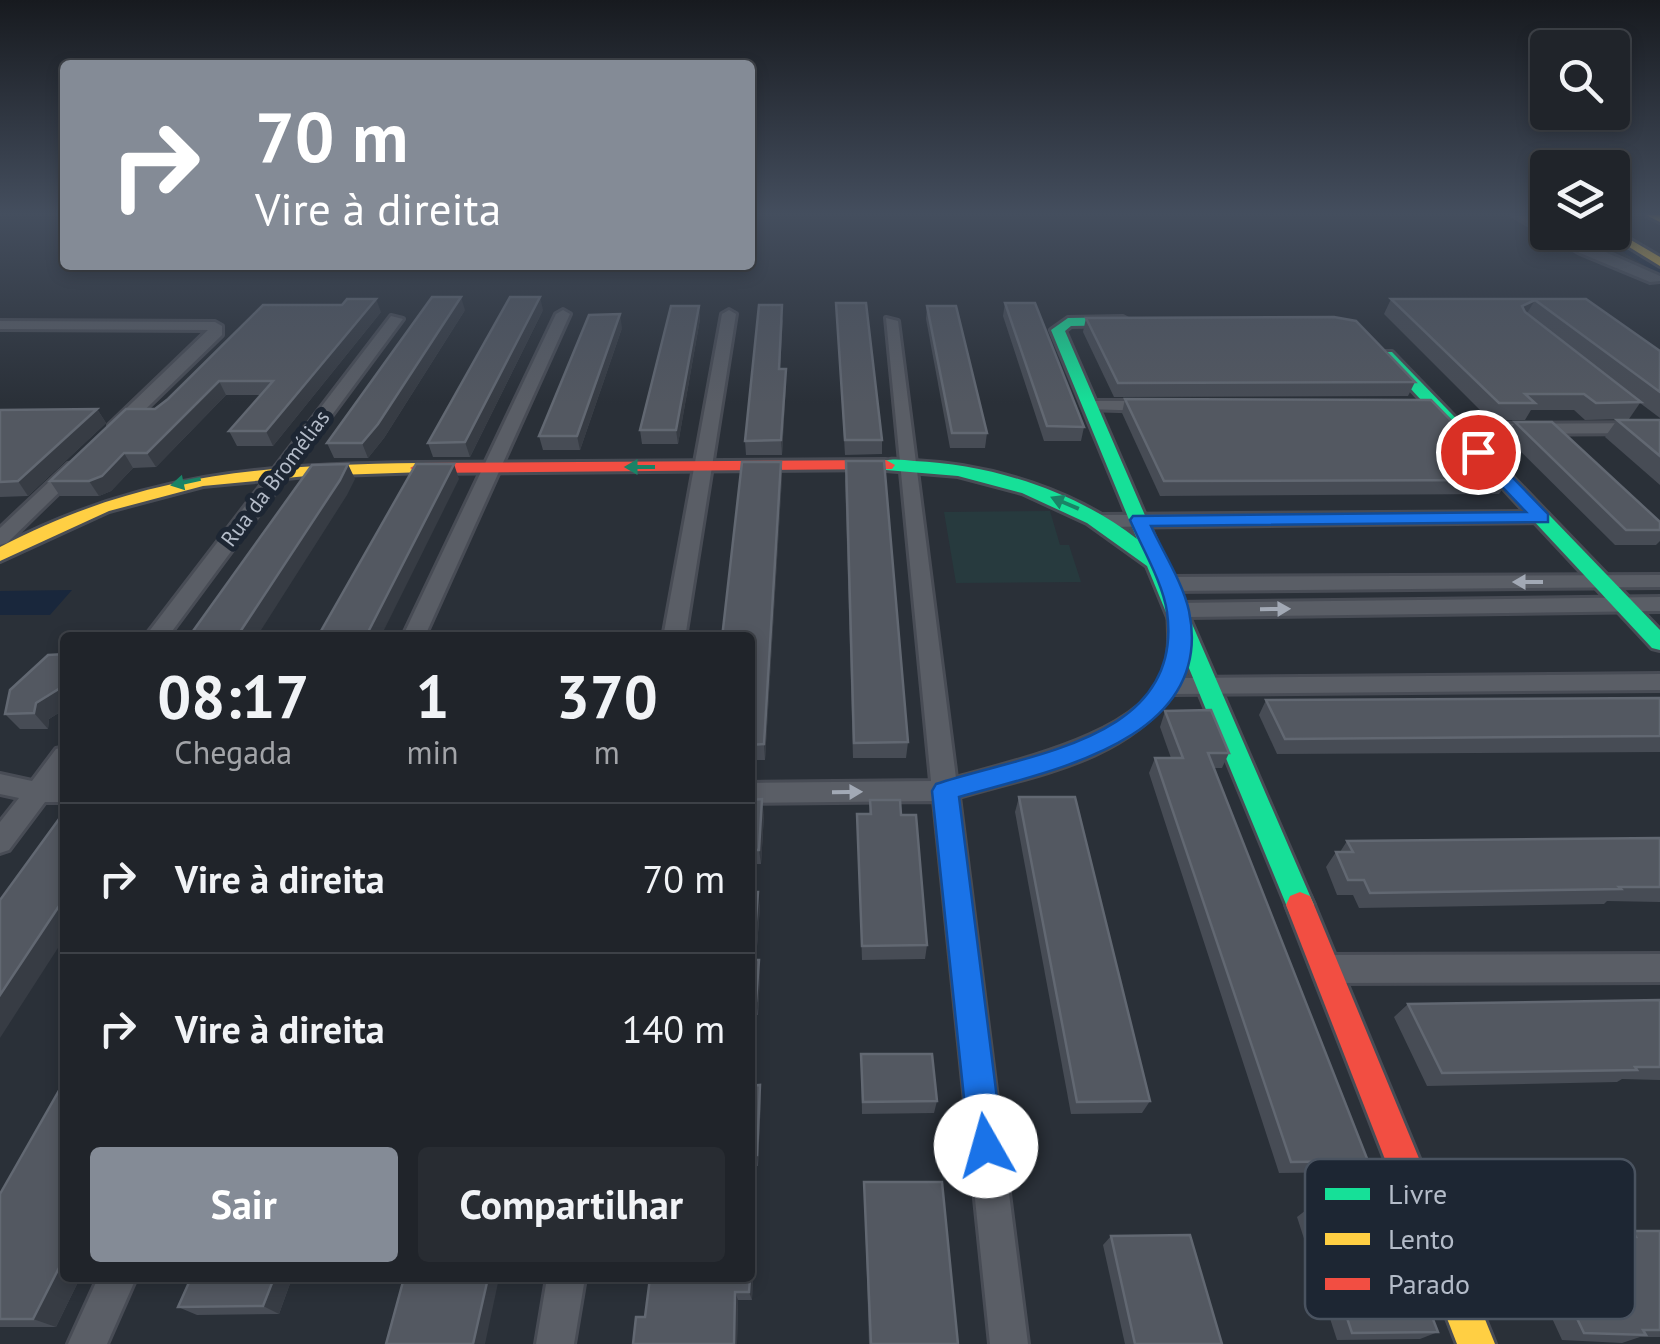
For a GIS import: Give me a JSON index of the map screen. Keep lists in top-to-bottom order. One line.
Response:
{"streets":{"street":["Rua da Bromélias"]},"legend":["Livre","Lento","Parado"],"page":{"turn":["70 m","Vire à direita"],"eta":["08:17","Chegada","1","min","370","m"],"list":[{"name":"Vire à direita","value":"70 m"},{"name":"Vire à direita","value":"140 m"}],"buttons":["Sair","Compartilhar"]}}
